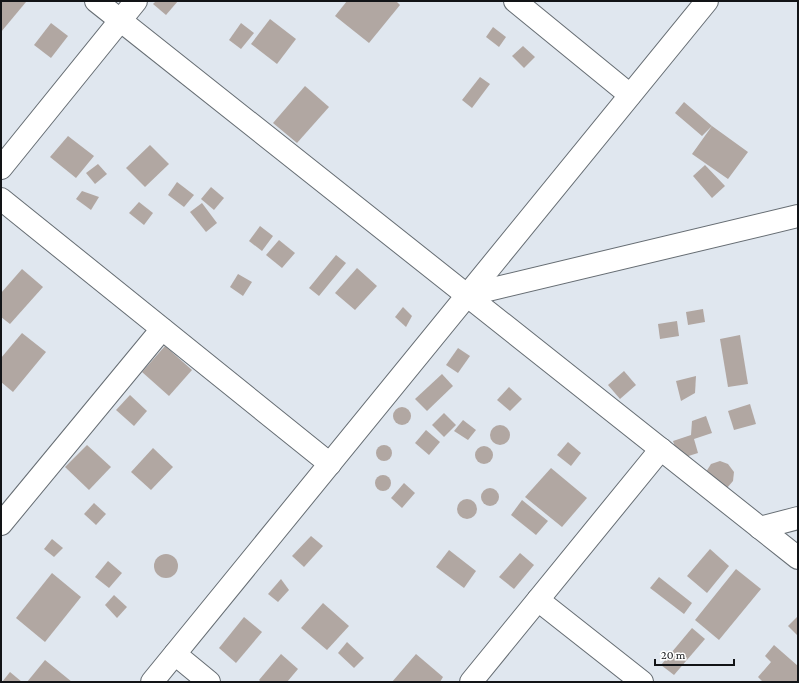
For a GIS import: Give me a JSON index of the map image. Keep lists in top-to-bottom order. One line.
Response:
{"scale_bar":"20 m"}
